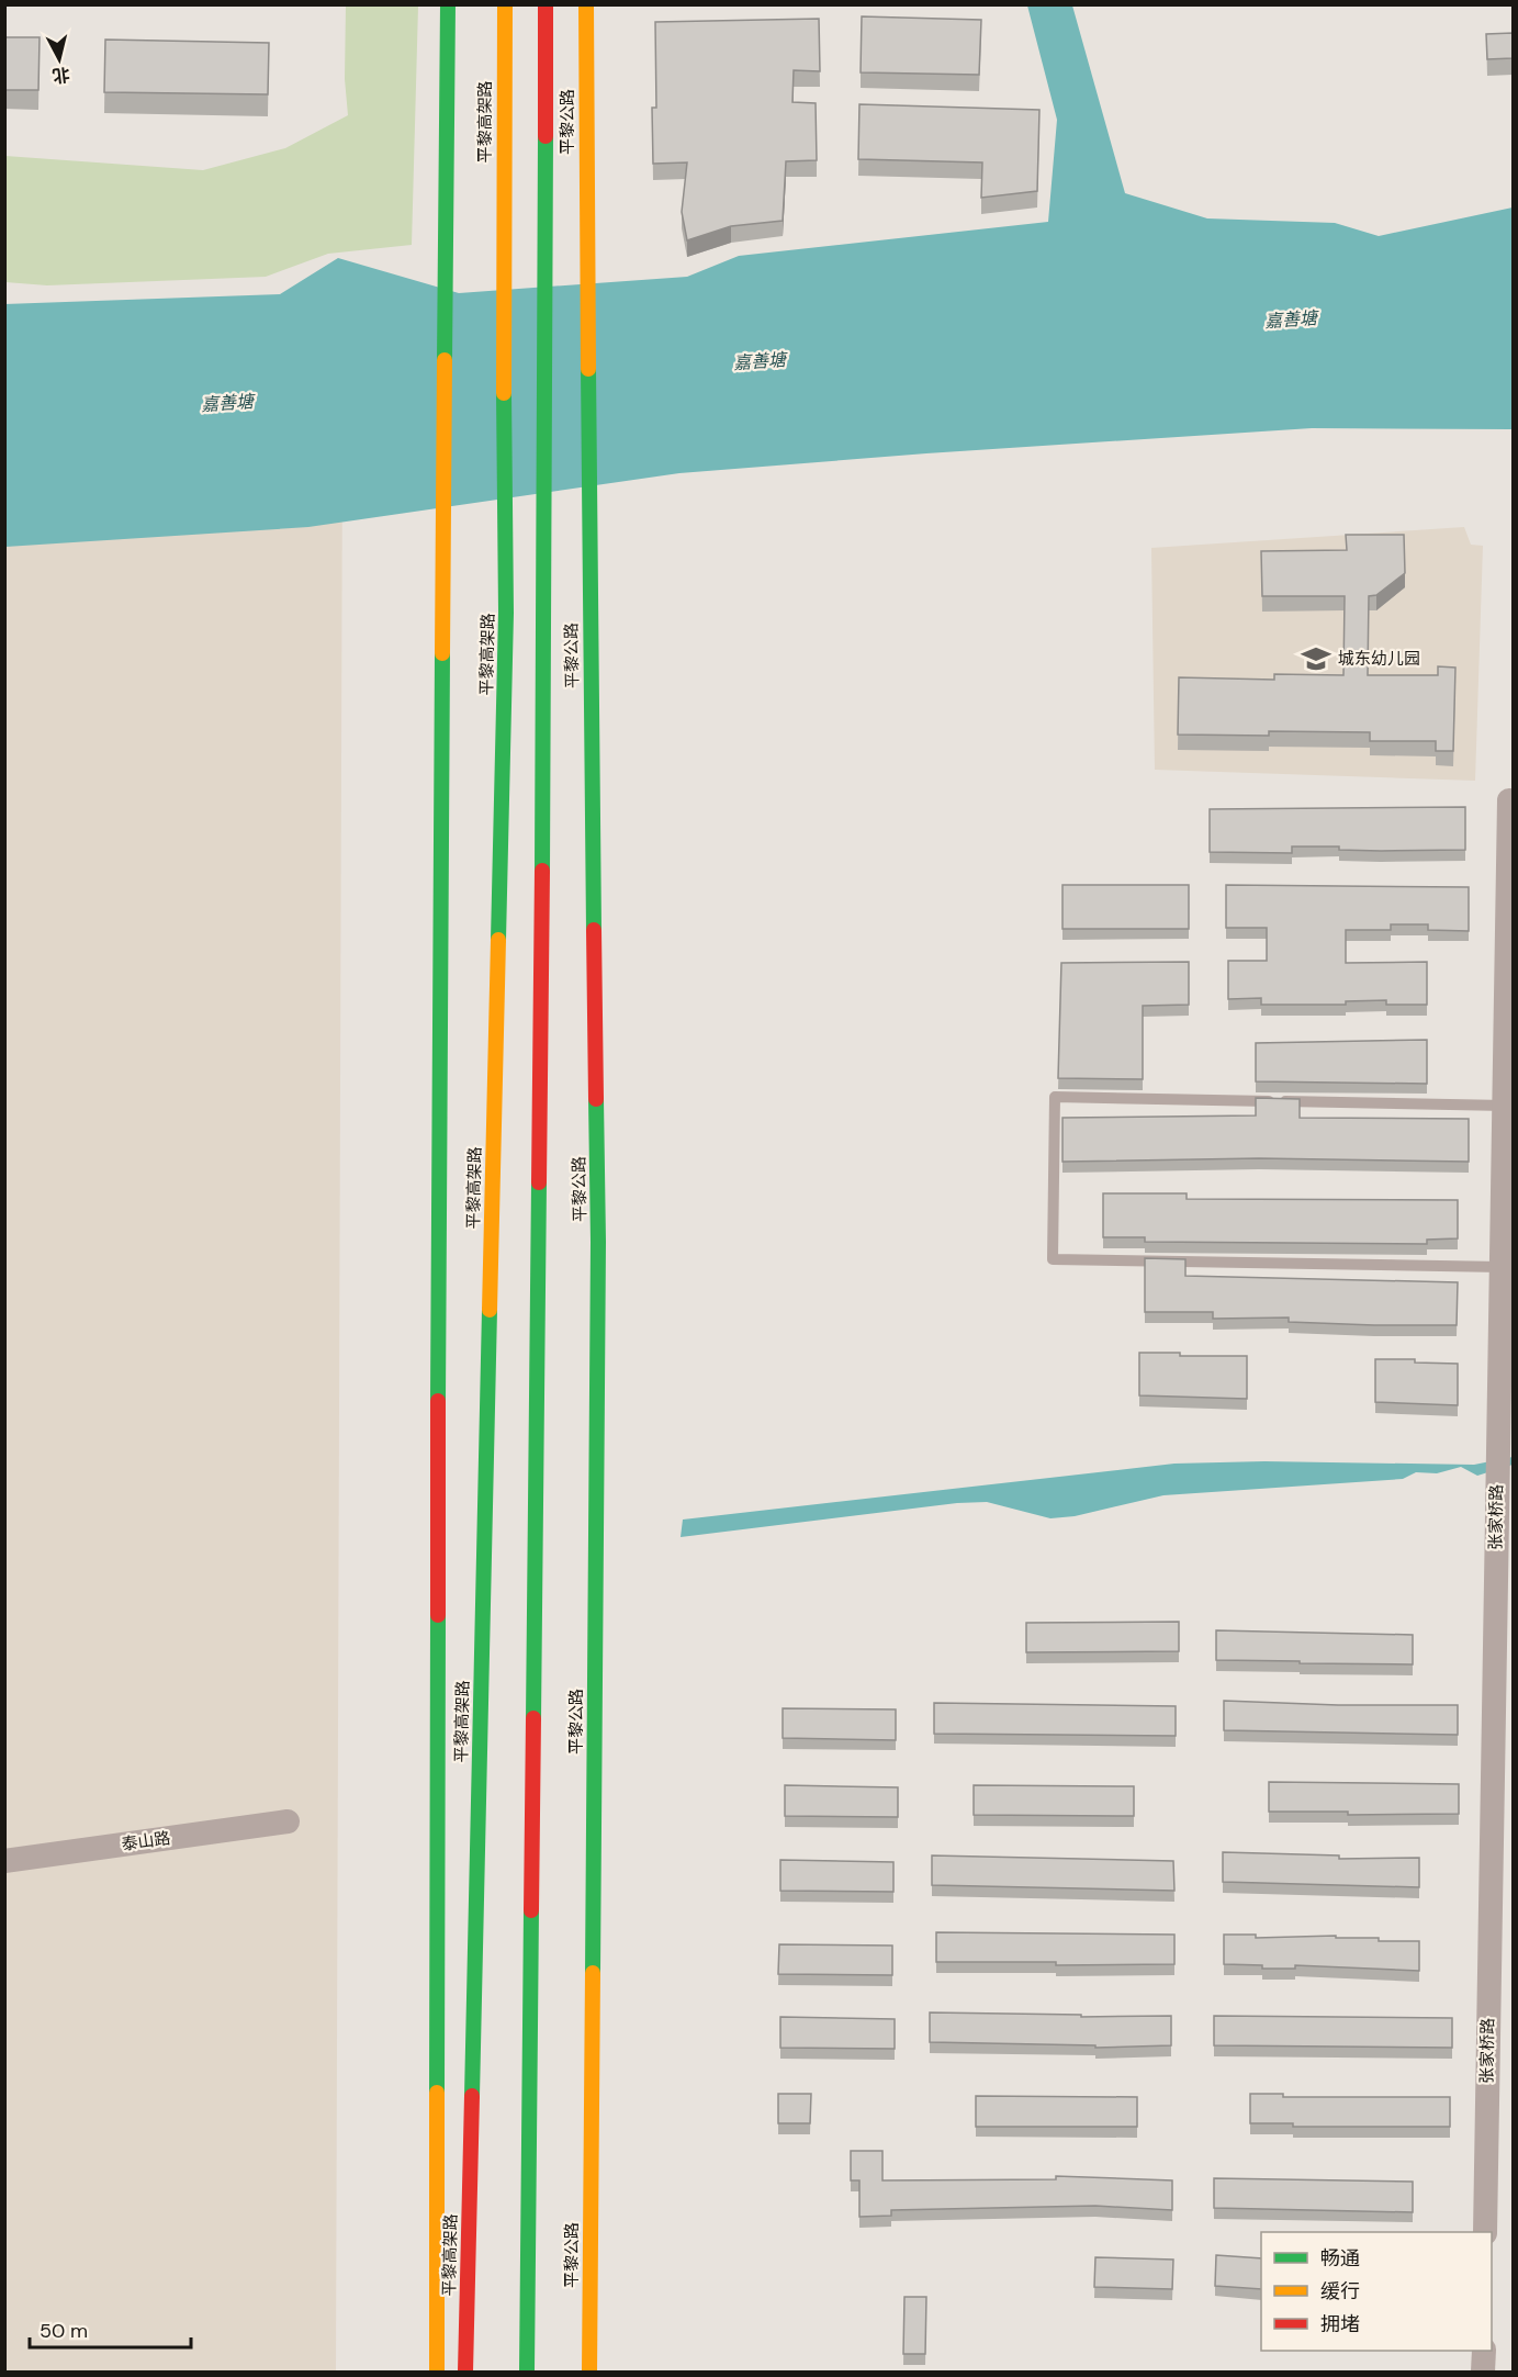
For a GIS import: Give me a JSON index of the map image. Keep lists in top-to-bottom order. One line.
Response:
{"streets":{"main road":["平黎高架路","平黎公路"],"street":["张家桥路","泰山路"]},"water":["嘉善塘"],"places":{"school or university":["城东幼儿园"]},"legend":["畅通","缓行","拥堵"],"scale_bar":"50 m","north":"bottom"}
